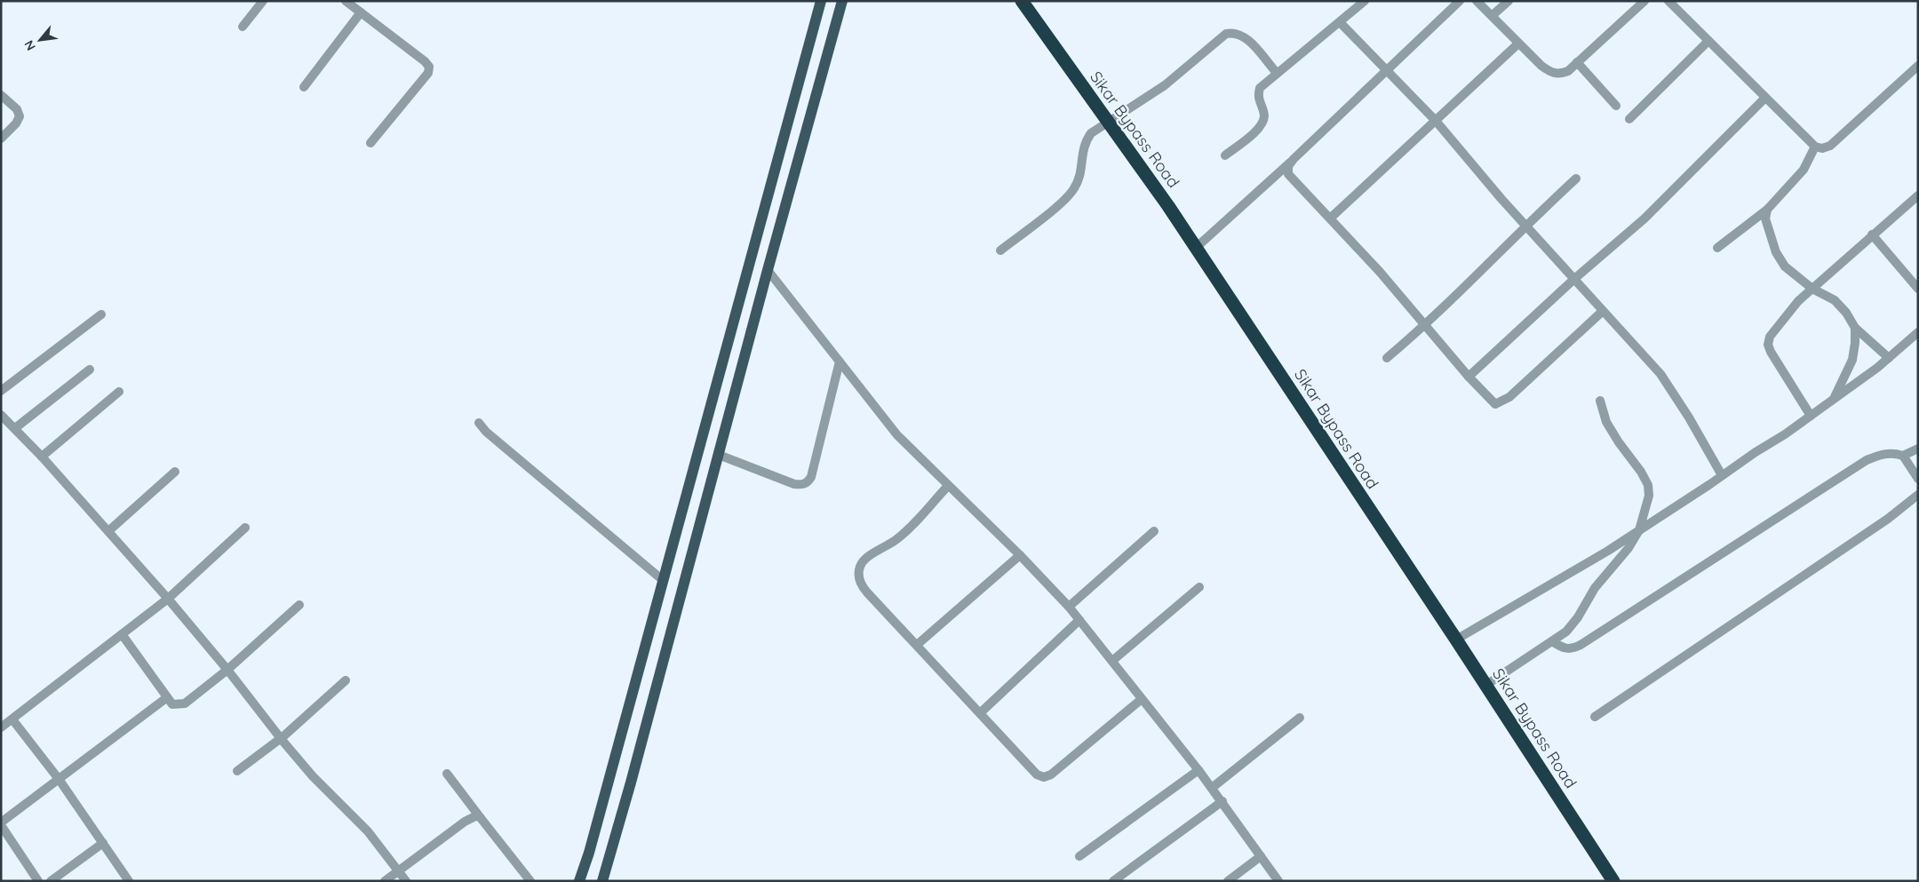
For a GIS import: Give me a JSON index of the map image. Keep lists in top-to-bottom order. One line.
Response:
{"streets":{"highway":["Sikar Bypass Road"]},"north":"bottom left"}
